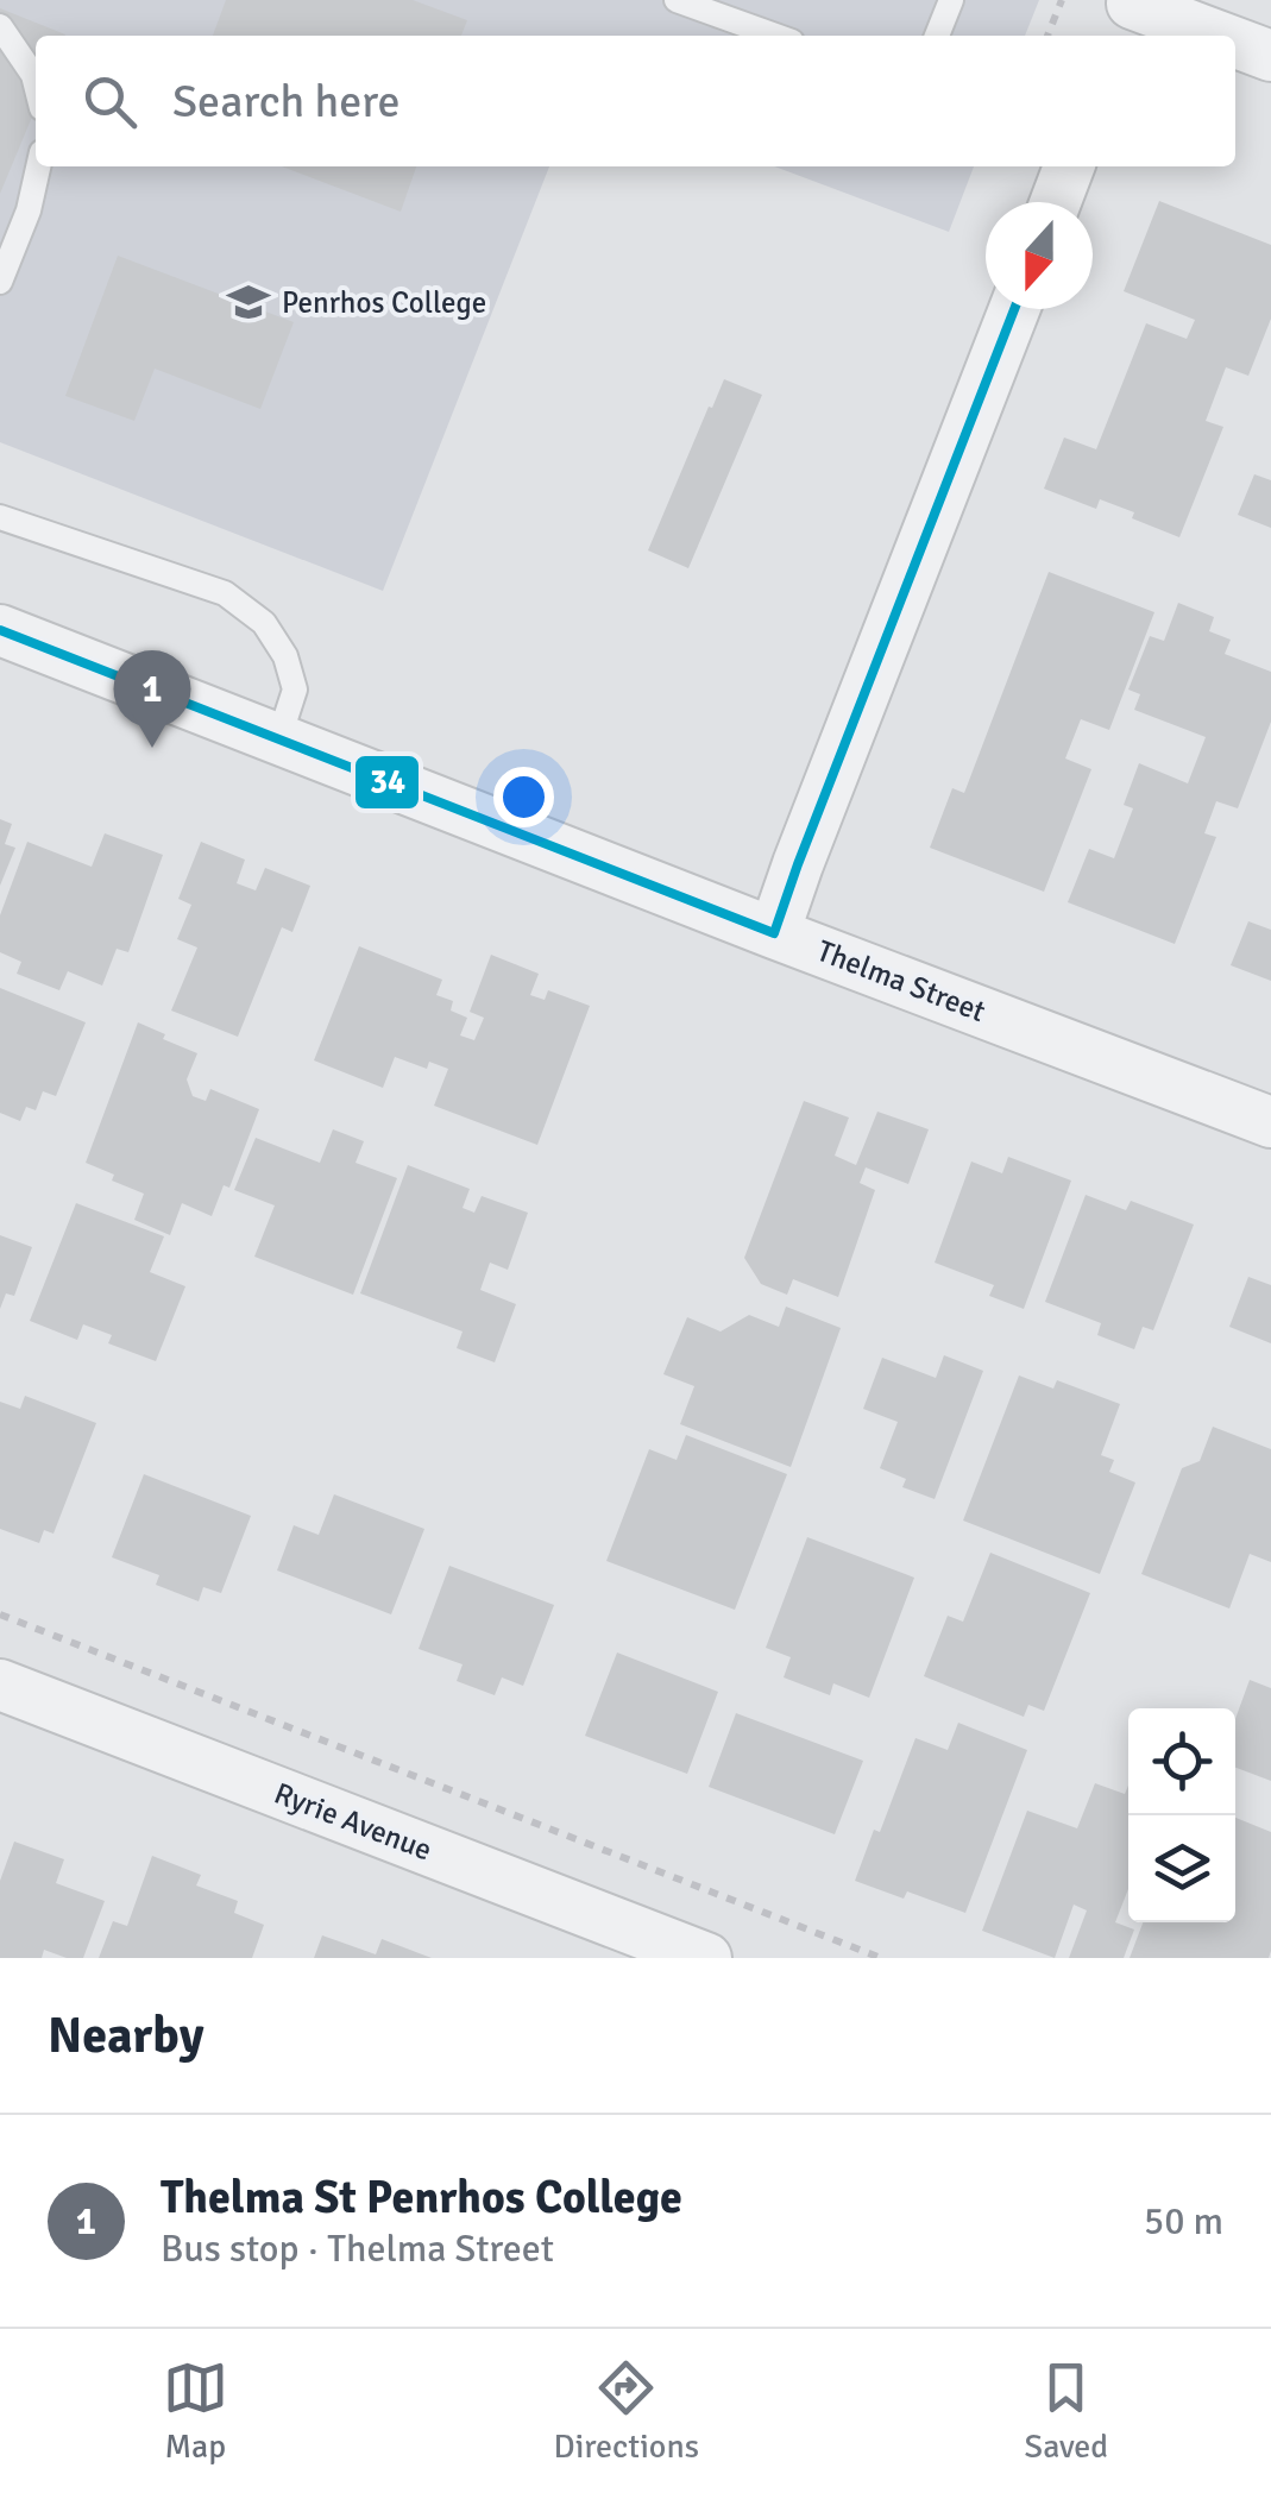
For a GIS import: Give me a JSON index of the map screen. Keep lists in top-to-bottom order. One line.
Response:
{"streets":{"street":["Thelma Street","Ryrie Avenue"]},"places":{"school or university":["Penrhos College"]},"lines":["transit line 34"],"north":"bottom","page":{"search":"Search here","pins":"1","heading":"Nearby","list":[{"mark":"1","name":"Thelma St Penrhos College","note":"Bus stop · Thelma Street","value":"50 m"}],"nav":["Map","Directions","Saved"]}}
